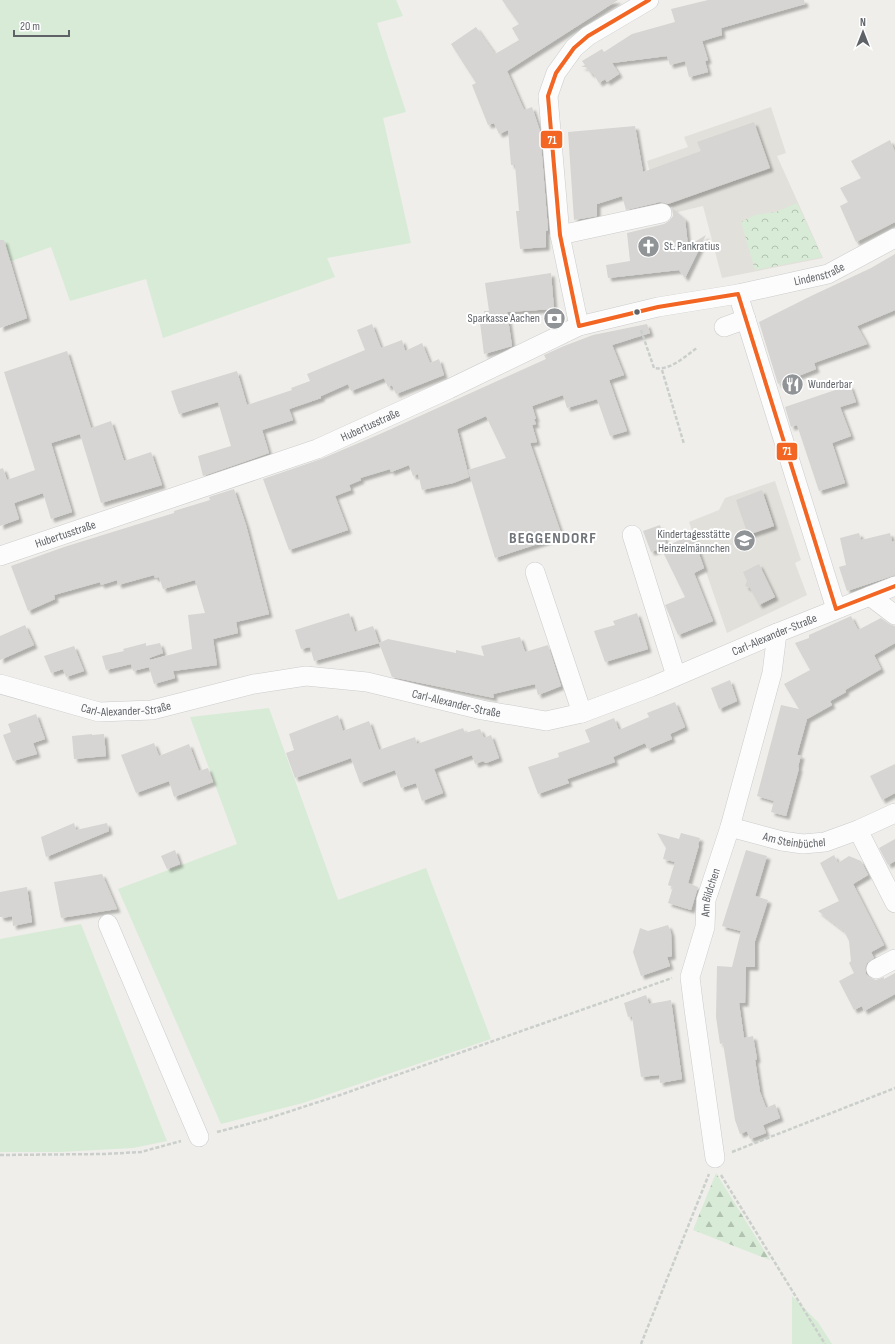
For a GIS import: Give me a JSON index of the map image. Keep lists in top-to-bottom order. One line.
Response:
{"streets":{"street":["Lindenstraße","Hubertusstraße","Carl-Alexander-Straße","Am Steinbüchel","Am Bildchen"]},"crossings":[["Lindenstraße","Hubertusstraße"],["Carl-Alexander-Straße","Am Bildchen"],["Am Steinbüchel","Am Bildchen"]],"districts":["BEGGENDORF"],"places":{"church":["St. Pankratius"],"bank":["Sparkasse Aachen"],"restaurant":["Wunderbar"],"school or university":["Kindertagesstätte Heinzelmännchen"]},"lines":["transit line 71"],"scale_bar":"20 m","north":"top"}
